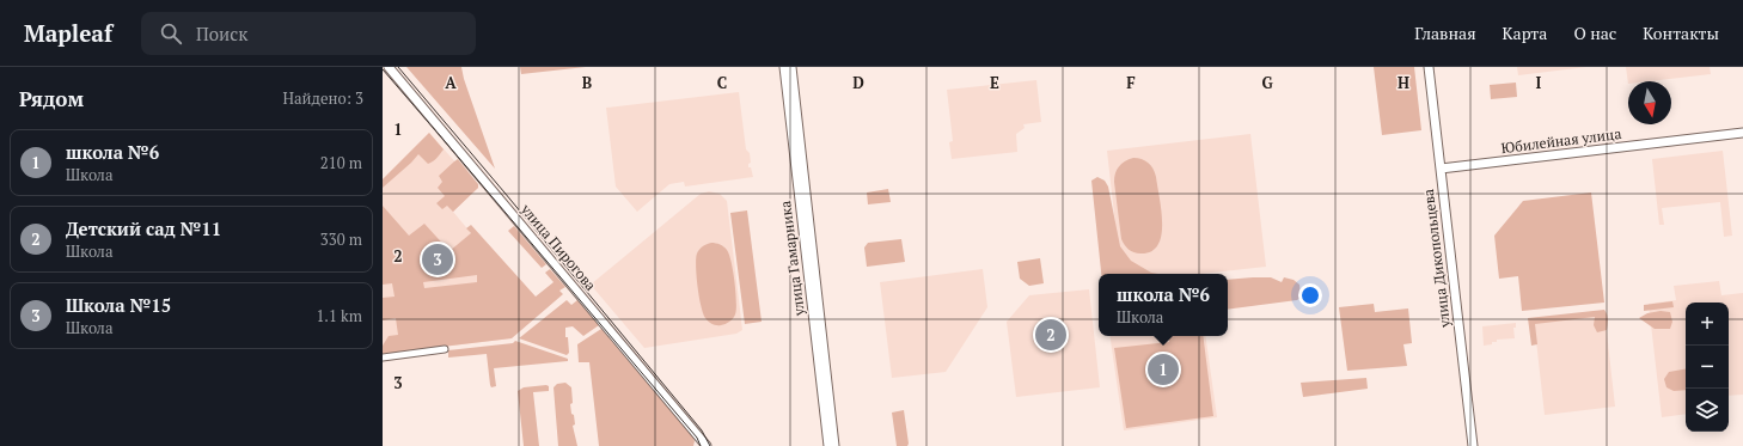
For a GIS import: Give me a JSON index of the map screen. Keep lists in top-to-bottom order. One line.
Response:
{"streets":{"main road":["Юбилейная улица","улица Пирогова","улица Гамарника","улица Дикопольцева"]},"crossings":[["Юбилейная улица","улица Дикопольцева"]],"north":"bottom","page":{"header":"Mapleaf","search":"Поиск","nav":["Главная","Карта","О нас","Контакты"],"heading":["Рядом","Найдено: 3"],"list":[{"mark":"1","name":"школа №6","note":"Школа","value":"210 m"},{"mark":"2","name":"Детский сад №11","note":"Школа","value":"330 m"},{"mark":"3","name":"Школа №15","note":"Школа","value":"1.1 km"}],"pins":["3","2","1"],"popup":["школа №6","Школа"],"map_buttons":["+","−"]},"grid":{"columns":["A","B","C","D","E","F","G","H","I"],"rows":["1","2","3"]}}
